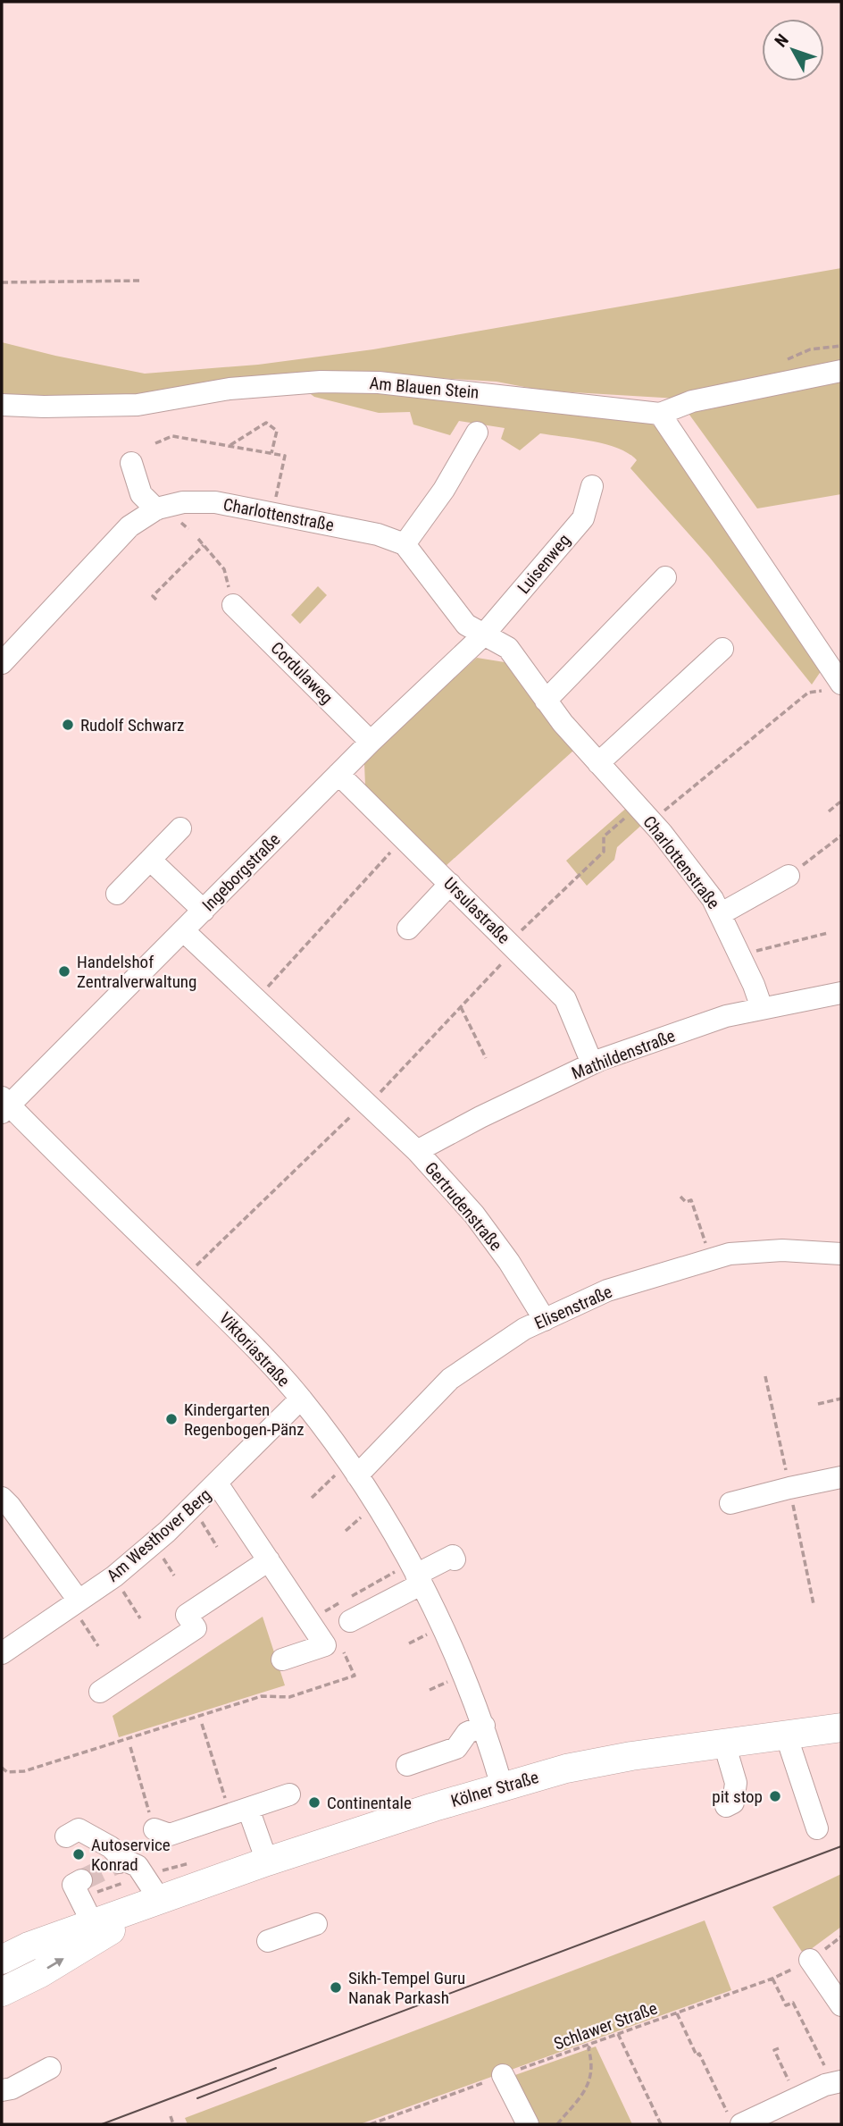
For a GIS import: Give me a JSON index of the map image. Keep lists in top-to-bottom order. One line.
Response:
{"streets":{"main road":["Kölner Straße"],"street":["Am Blauen Stein","Charlottenstraße","Luisenweg","Cordulaweg","Ingeborgstraße","Ursulastraße","Mathildenstraße","Gertrudenstraße","Elisenstraße","Viktoriastraße","Am Westhover Berg"],"path":["Schlawer Straße"]},"crossings":[["Charlottenstraße","Luisenweg"],["Charlottenstraße","Ingeborgstraße"],["Charlottenstraße","Mathildenstraße"],["Luisenweg","Ingeborgstraße"],["Cordulaweg","Ingeborgstraße"],["Ingeborgstraße","Ursulastraße"],["Ingeborgstraße","Gertrudenstraße"],["Ingeborgstraße","Viktoriastraße"],["Ursulastraße","Mathildenstraße"],["Mathildenstraße","Gertrudenstraße"],["Gertrudenstraße","Elisenstraße"],["Elisenstraße","Viktoriastraße"],["Viktoriastraße","Am Westhover Berg"],["Viktoriastraße","Kölner Straße"]],"places":["Rudolf Schwarz","Handelshof Zentralverwaltung","Kindergarten Regenbogen-Pänz","pit stop","Continentale","Autoservice Konrad","Sikh-Tempel Guru Nanak Parkash"],"north":"top left"}
